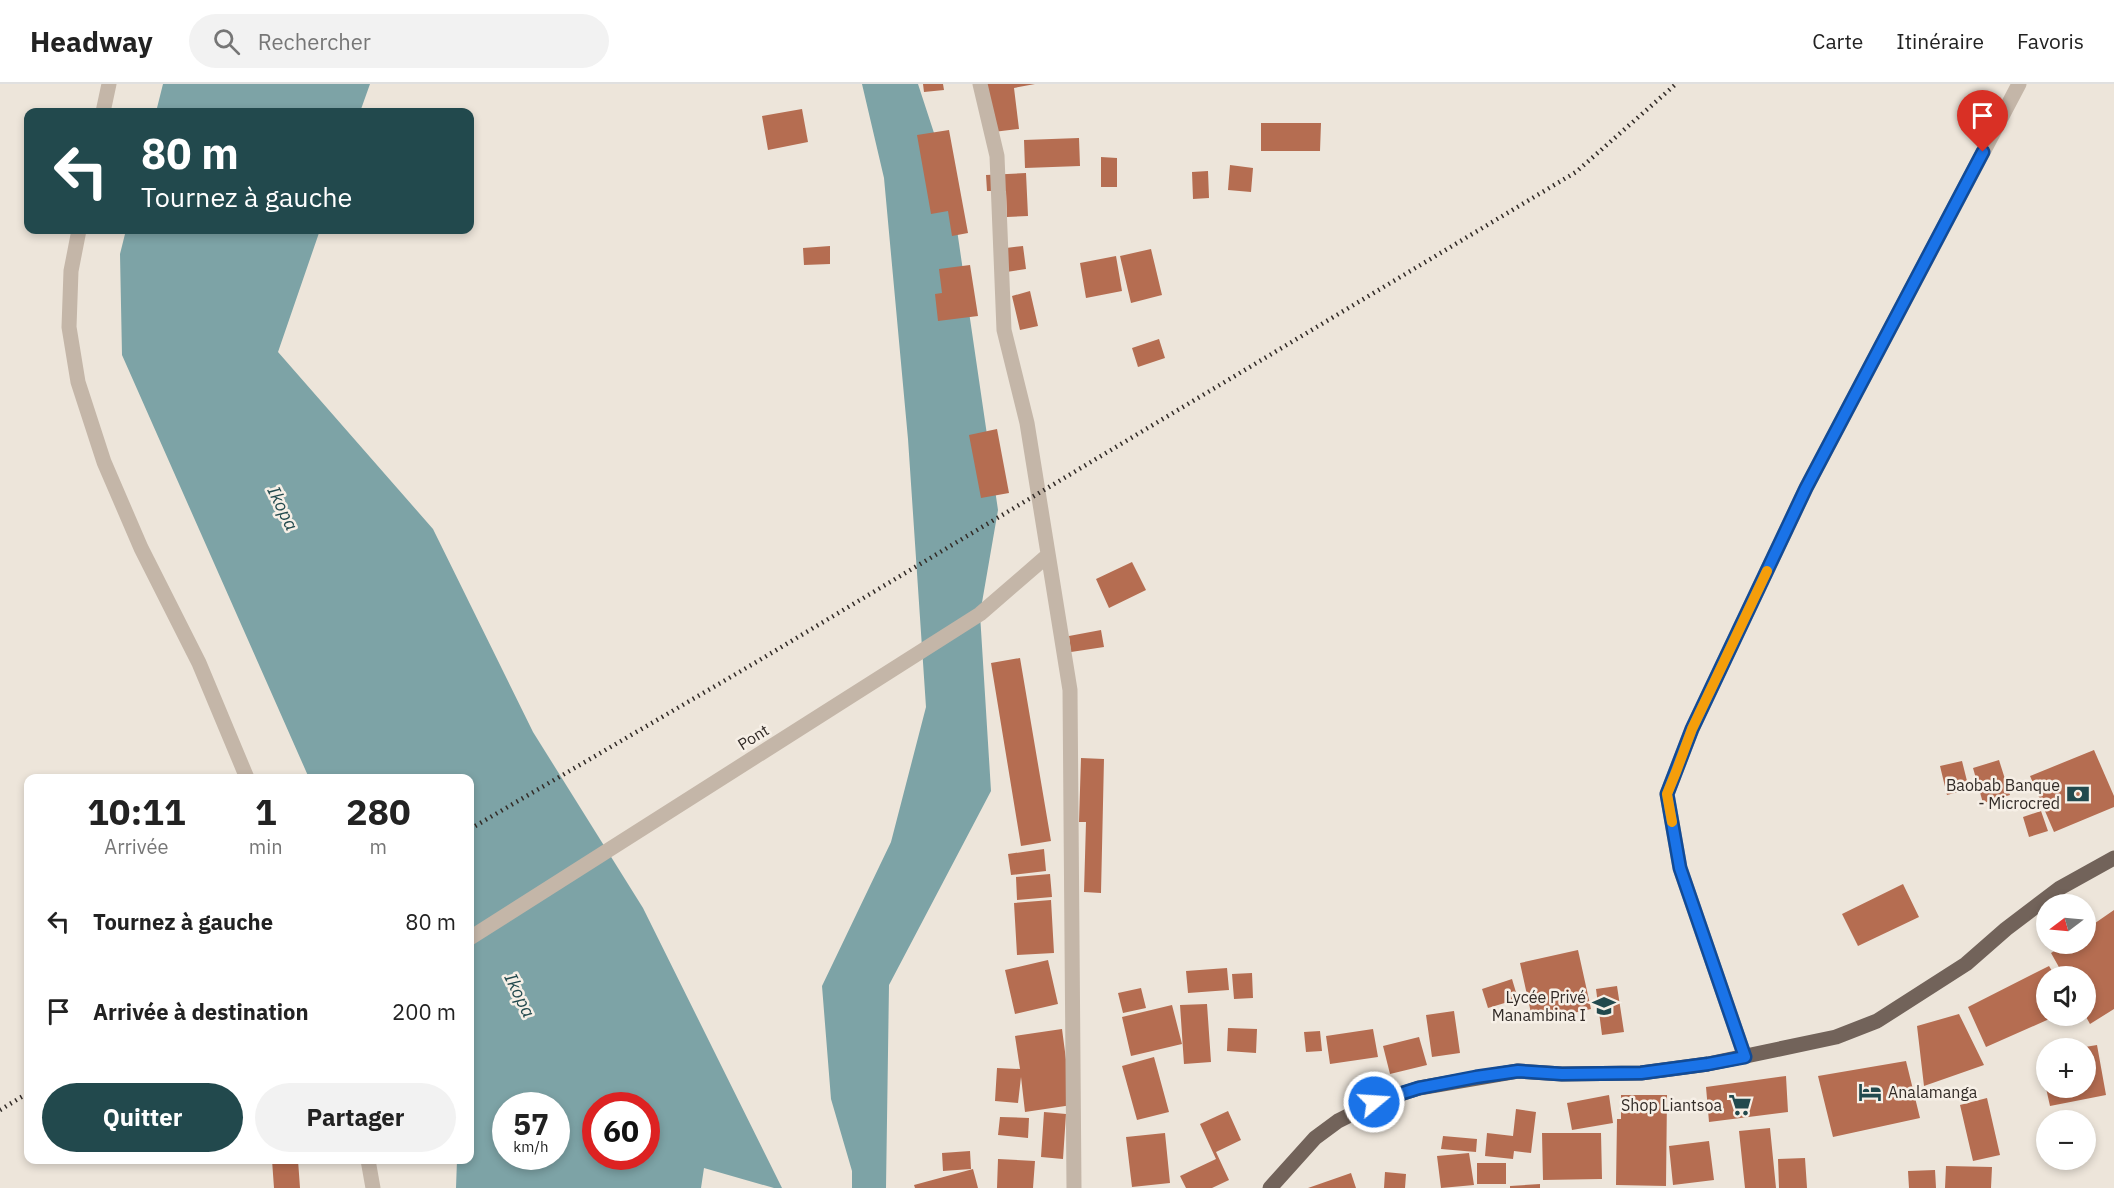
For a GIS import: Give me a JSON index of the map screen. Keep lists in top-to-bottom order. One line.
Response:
{"streets":{"street":["Pont"]},"water":["Ikopa"],"places":{"bank":["Baobab Banque - Microcred"],"school or university":["Lycée Privé Manambina I"],"hotel":["Analamanga"],"supermarket":["Shop Liantsoa"]},"north":"left","page":{"header":"Headway","search":"Rechercher","nav":["Carte","Itinéraire","Favoris"],"turn":["80 m","Tournez à gauche"],"eta":["10:11","Arrivée","1","min","280","m"],"list":[{"name":"Tournez à gauche","value":"80 m"},{"name":"Arrivée à destination","value":"200 m"}],"map_buttons":["+","−"],"buttons":["Quitter","Partager"],"speed":"57 km/h","limit":"60"}}
